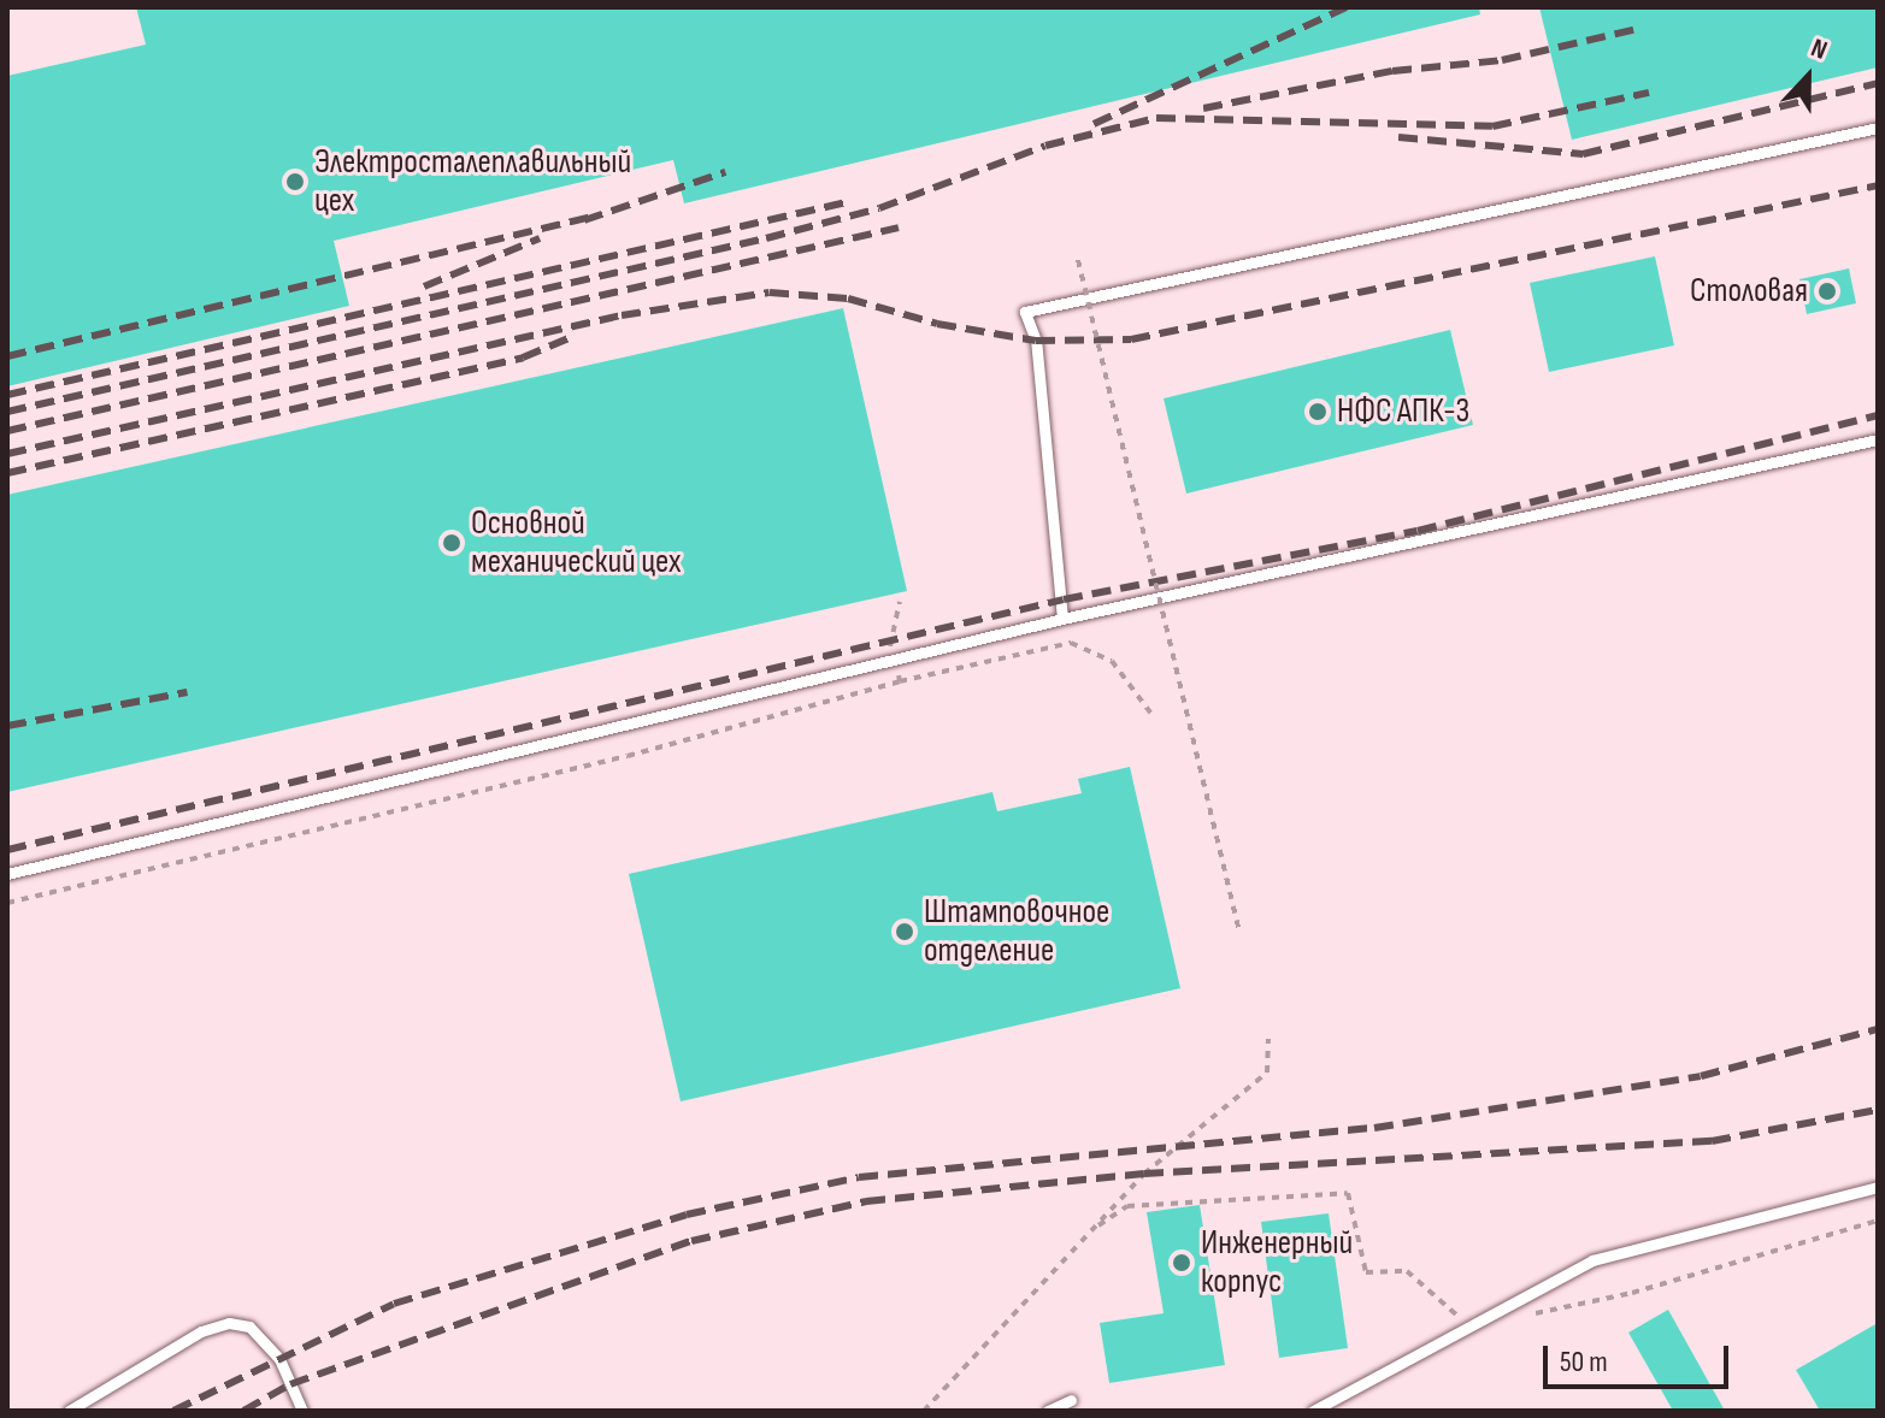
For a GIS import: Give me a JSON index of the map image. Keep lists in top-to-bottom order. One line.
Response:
{"places":["Электросталеплавильный цех","Столовая","НФС АПК-3","Основной механический цех","Штамповочное отделение","Инженерный корпус"],"scale_bar":"50 m","north":"top"}
